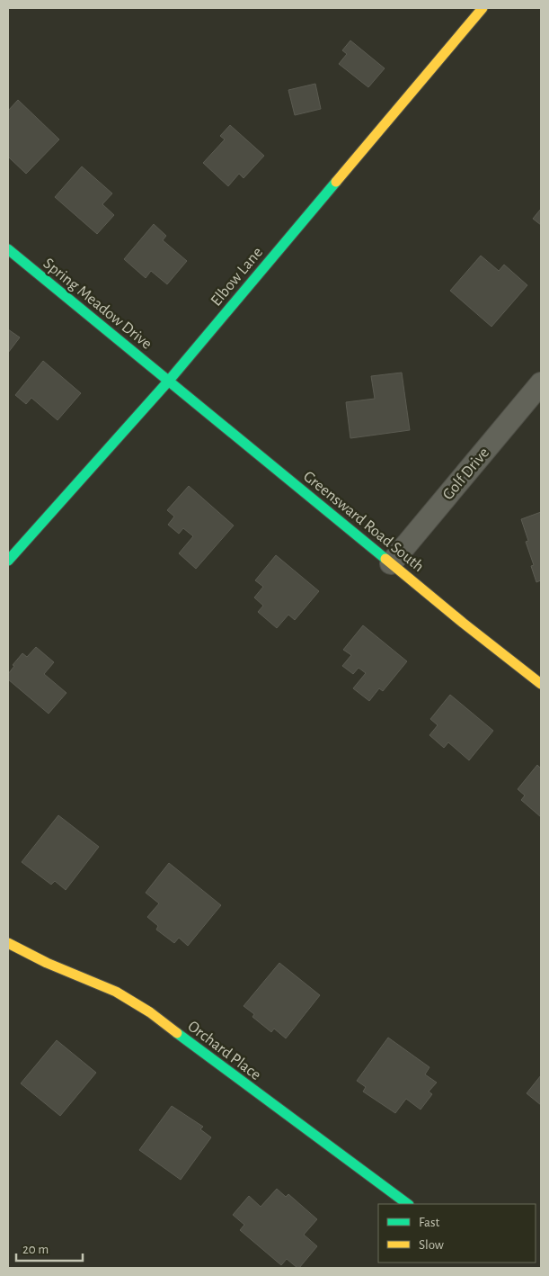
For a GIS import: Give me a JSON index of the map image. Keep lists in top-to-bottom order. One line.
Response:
{"streets":{"street":["Elbow Lane","Spring Meadow Drive","Golf Drive","Greensward Road South","Orchard Place"]},"crossings":[["Elbow Lane","Spring Meadow Drive"],["Elbow Lane","Greensward Road South"],["Spring Meadow Drive","Greensward Road South"],["Golf Drive","Greensward Road South"]],"legend":["Fast","Slow"],"scale_bar":"20 m"}
